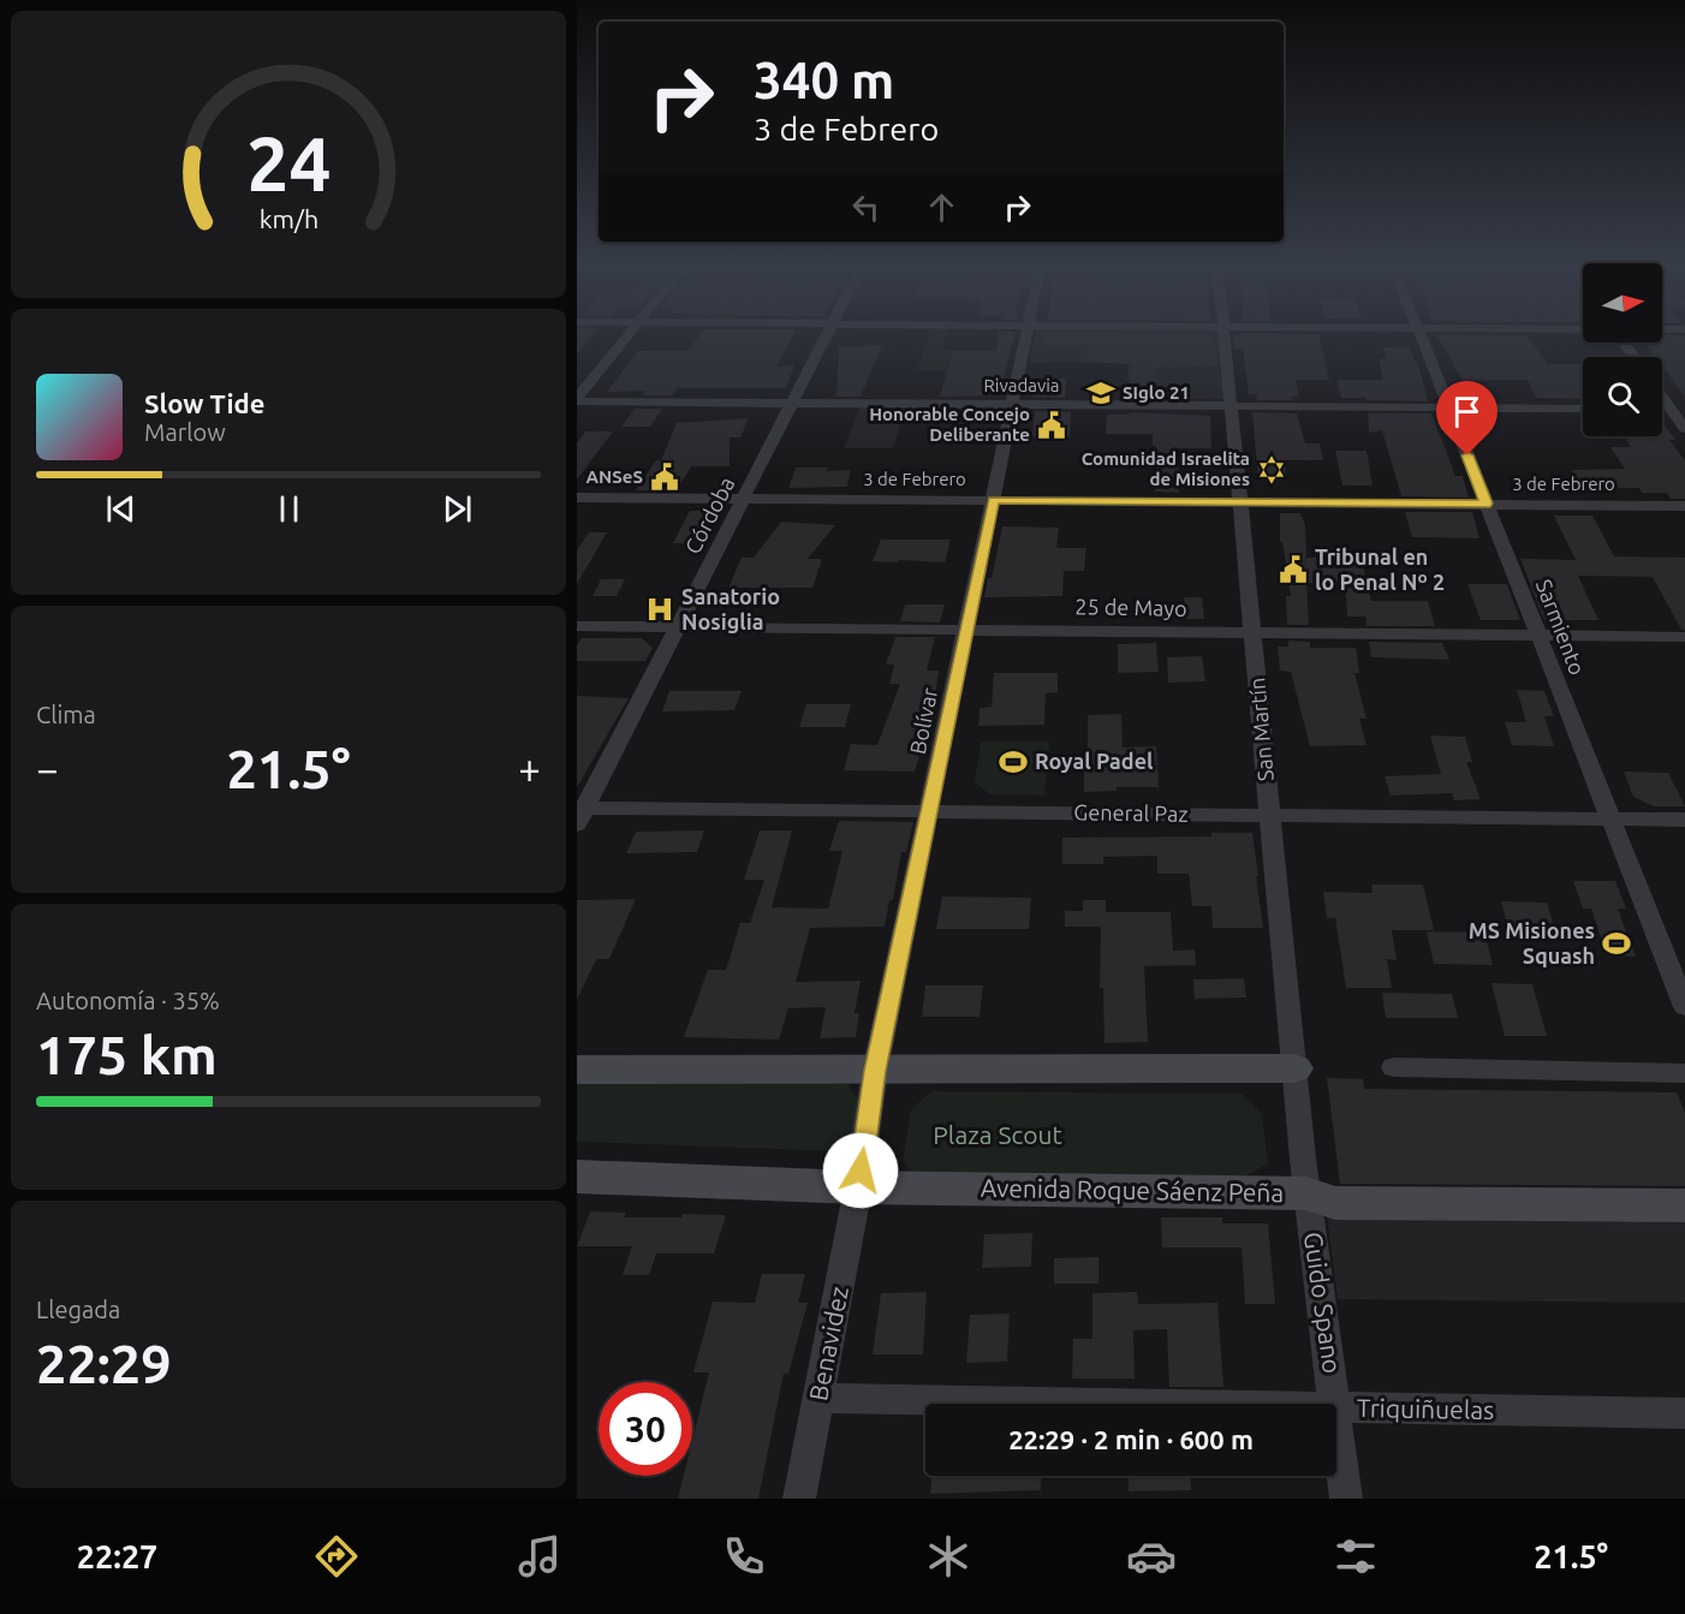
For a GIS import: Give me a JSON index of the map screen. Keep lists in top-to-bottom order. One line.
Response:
{"streets":{"main road":["Avenida Roque Sáenz Peña"],"street":["Rivadavia","3 de Febrero","Córdoba","25 de Mayo","Sarmiento","Bolívar","San Martín","General Paz","Guido Spano","Benavidez","Triquiñuelas"]},"crossings":[["Rivadavia","Córdoba"],["Rivadavia","Sarmiento"],["Rivadavia","Bolívar"],["Rivadavia","San Martín"],["3 de Febrero","Córdoba"],["3 de Febrero","Sarmiento"],["3 de Febrero","Bolívar"],["3 de Febrero","San Martín"],["Córdoba","25 de Mayo"],["Córdoba","General Paz"],["25 de Mayo","Sarmiento"],["25 de Mayo","Bolívar"],["25 de Mayo","San Martín"],["Sarmiento","General Paz"],["Bolívar","General Paz"],["Bolívar","Avenida Roque Sáenz Peña"],["Bolívar","Benavidez"],["San Martín","General Paz"],["San Martín","Avenida Roque Sáenz Peña"],["San Martín","Guido Spano"],["Avenida Roque Sáenz Peña","Guido Spano"],["Avenida Roque Sáenz Peña","Benavidez"],["Guido Spano","Triquiñuelas"],["Benavidez","Triquiñuelas"]],"parks":["Plaza Scout"],"places":{"school or university":["SIglo 21"],"public building":["Honorable Concejo Deliberante","ANSeS","Tribunal en lo Penal Nº 2"],"synagogue":["Comunidad Israelita de Misiones"],"hospital":["Sanatorio Nosiglia"],"sports":["Royal Padel","MS Misiones Squash"]},"north":"right","page":{"turn":["340 m","3 de Febrero"],"song":["Slow Tide","Marlow"],"tile":["Clima",["Autonomía · 35%","175 km"],["Llegada","22:29"]],"heat":["−","21.5°","+"],"limit":"30","trip":"22:29 · 2 min · 600 m","tabs":["22:27","21.5°"],"gauge":["24","km/h"]}}
